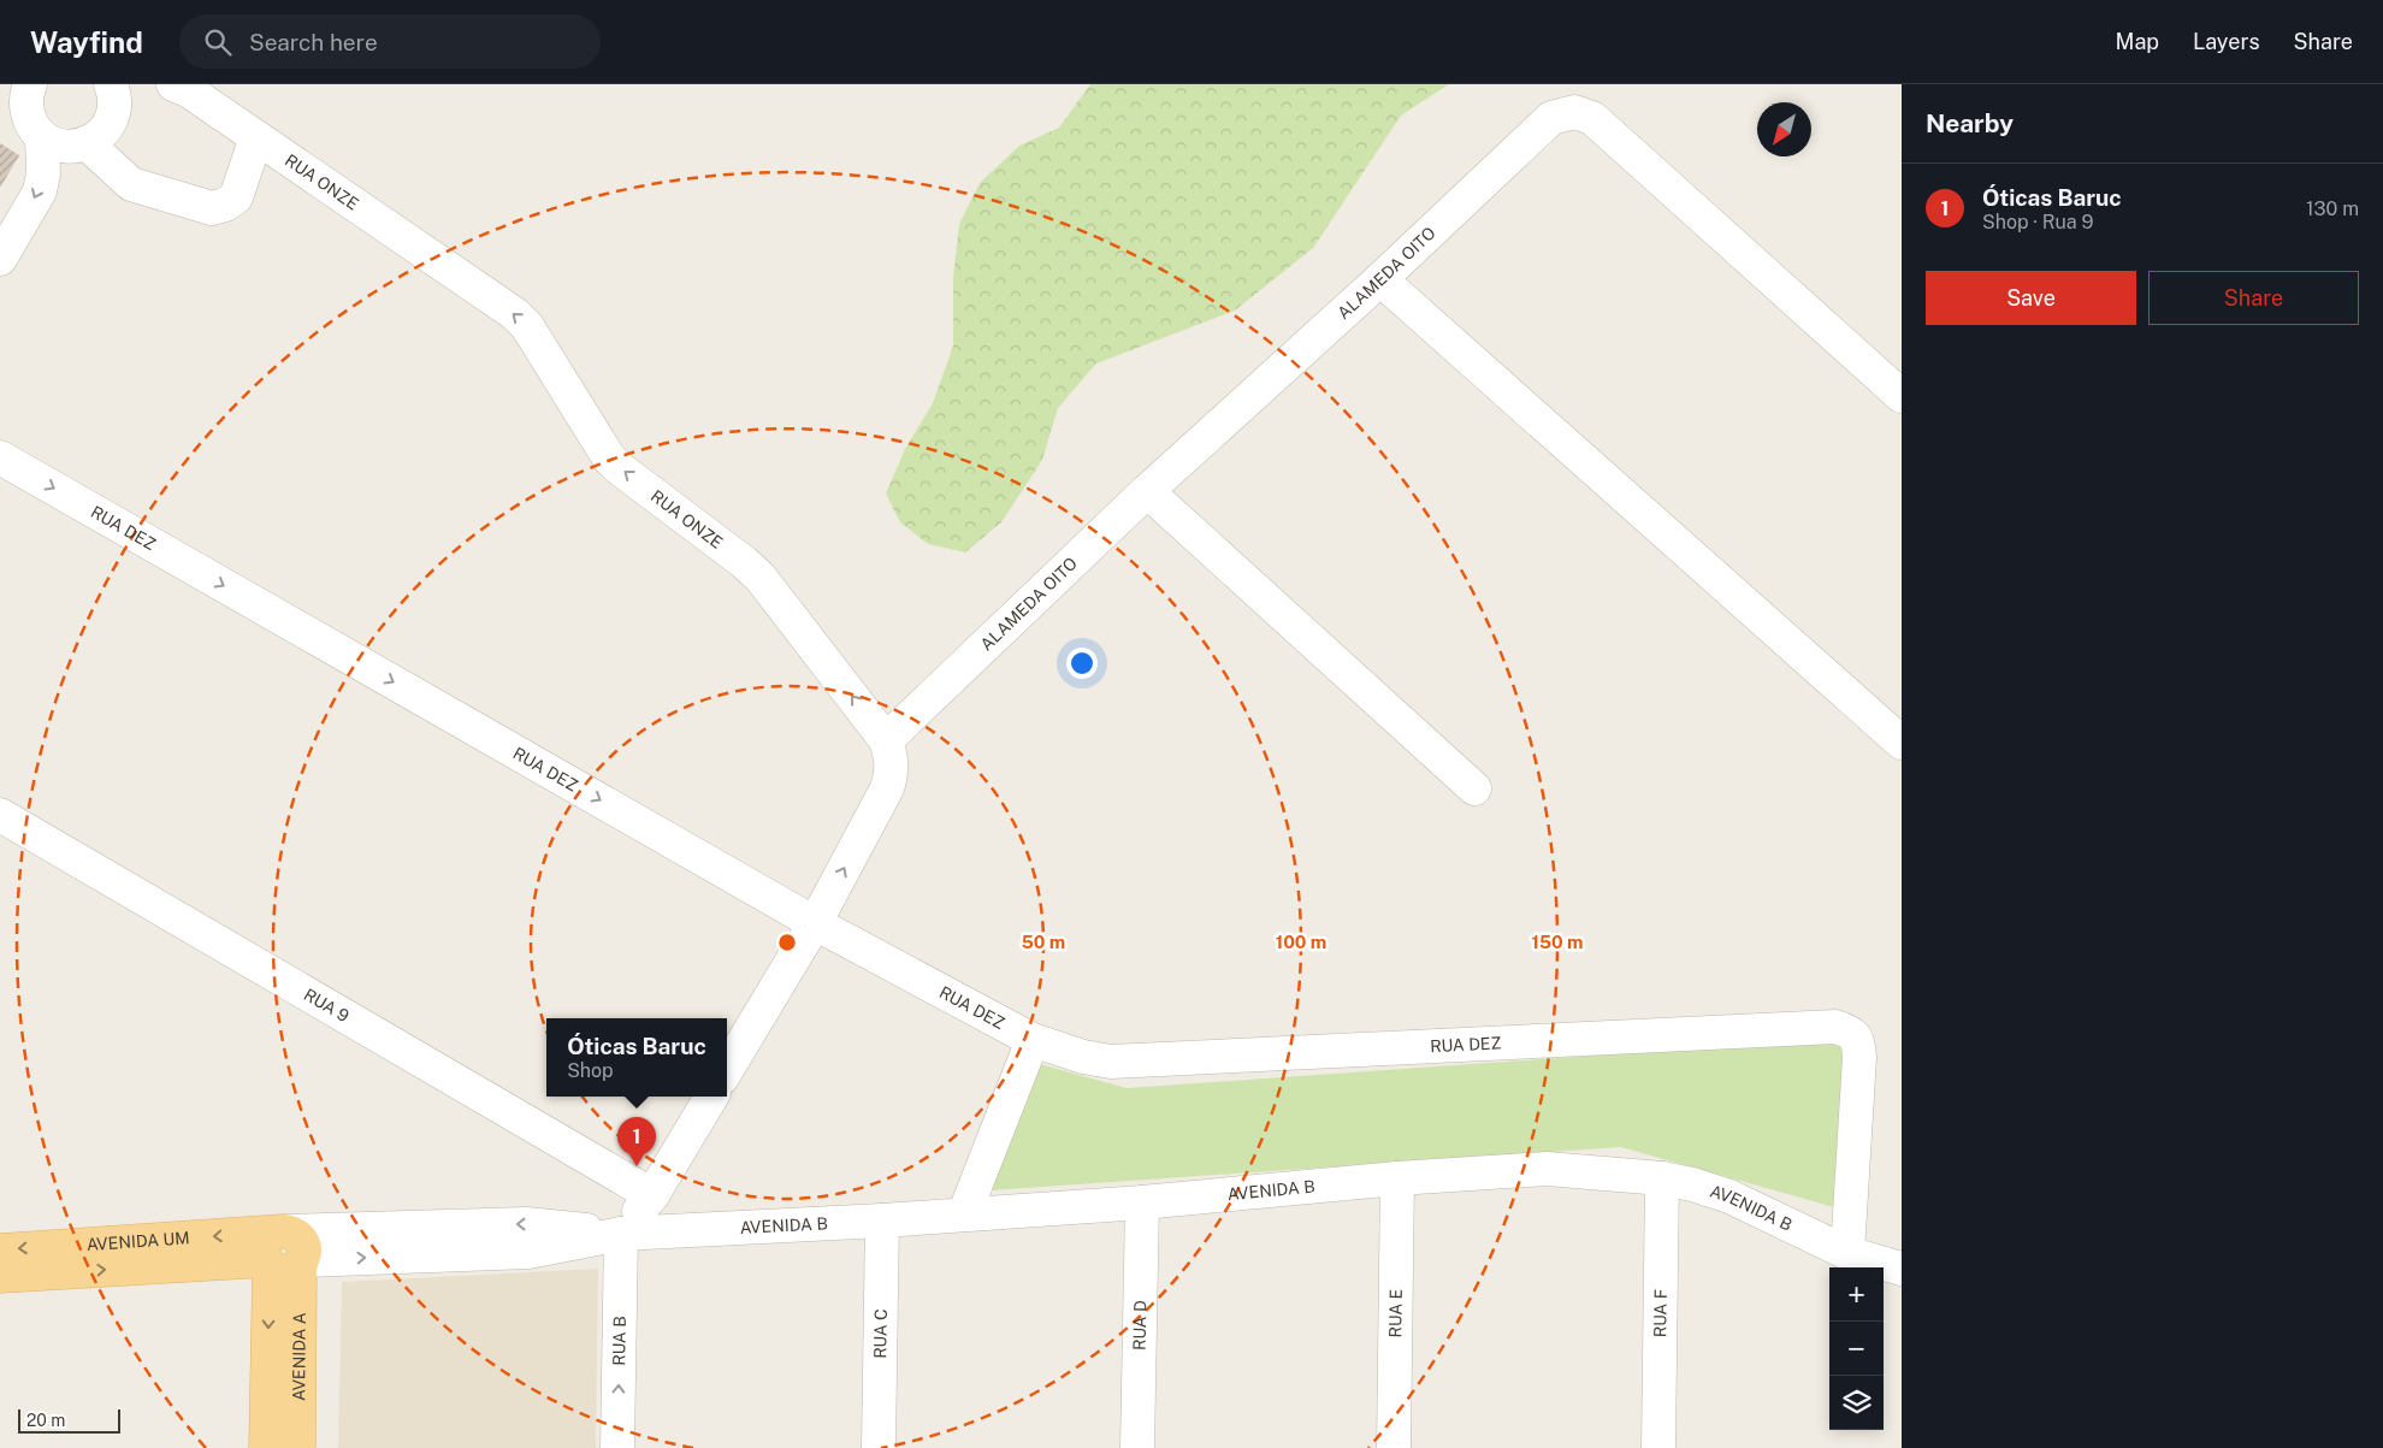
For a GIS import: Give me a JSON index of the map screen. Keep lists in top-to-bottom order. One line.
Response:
{"streets":{"main road":["AVENIDA UM","AVENIDA A"],"street":["RUA ONZE","ALAMEDA OITO","RUA DEZ","RUA 9","AVENIDA B","RUA E","RUA F","RUA D","RUA C","RUA B"]},"crossings":[["RUA ONZE","ALAMEDA OITO"],["RUA ONZE","RUA DEZ"],["RUA DEZ","AVENIDA B"],["AVENIDA B","AVENIDA UM"],["AVENIDA B","RUA E"],["AVENIDA B","RUA F"],["AVENIDA B","RUA D"],["AVENIDA B","RUA C"],["AVENIDA B","RUA B"],["AVENIDA B","AVENIDA A"],["AVENIDA UM","AVENIDA A"]],"one_way":["RUA ONZE","RUA DEZ","RUA B"],"scale_bar":"20 m","north":"bottom left","page":{"header":"Wayfind","search":"Search here","nav":["Map","Layers","Share"],"heading":"Nearby","list":[{"mark":"1","name":"Óticas Baruc","note":"Shop · Rua 9","value":"130 m"}],"buttons":["Save","Share"],"popup":["Óticas Baruc","Shop"],"pins":"1","map_buttons":["+","−"],"scale":"20 m"},"rings":["50 m","100 m","150 m"]}
